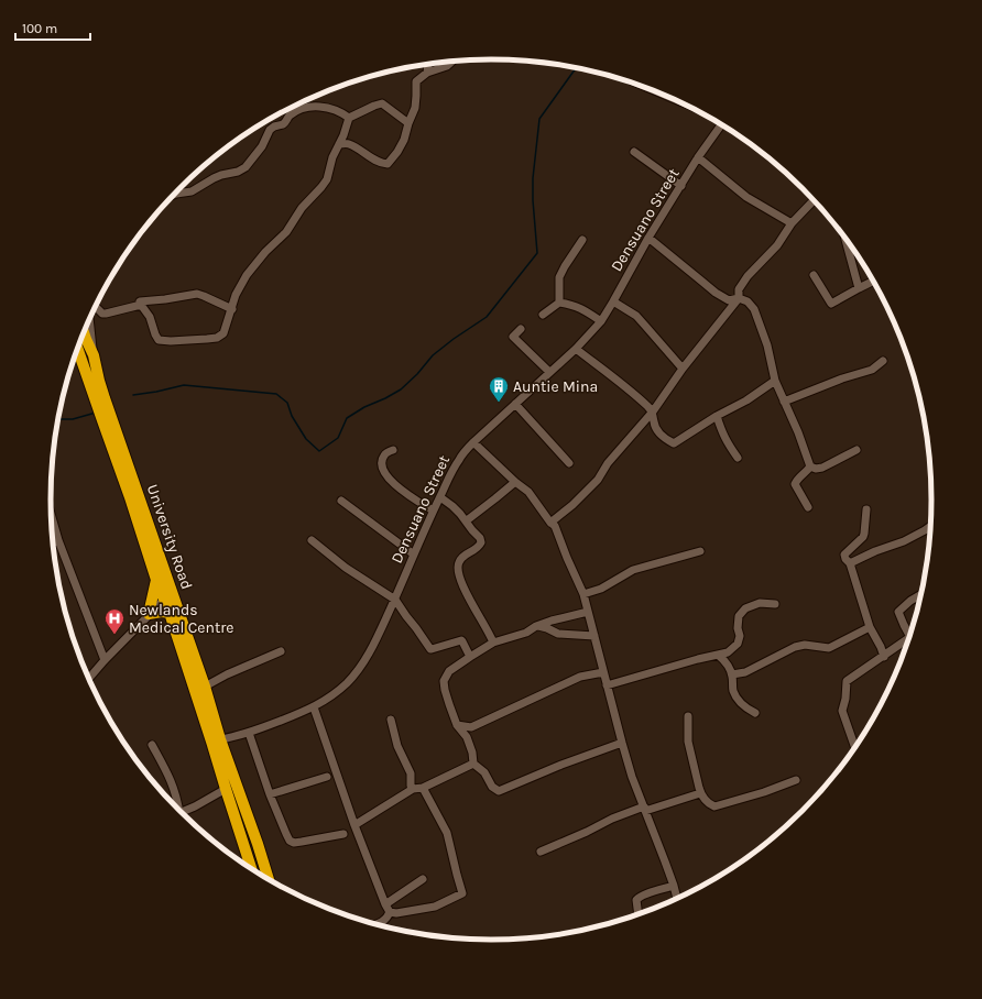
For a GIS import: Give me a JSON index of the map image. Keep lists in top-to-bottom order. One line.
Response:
{"streets":{"highway":["University Road"],"street":["Densuano Street"]},"crossings":[["Densuano Street","University Road"]],"places":{"building":["Auntie Mina"],"hospital":["Newlands Medical Centre"]},"scale_bar":"100 m"}
